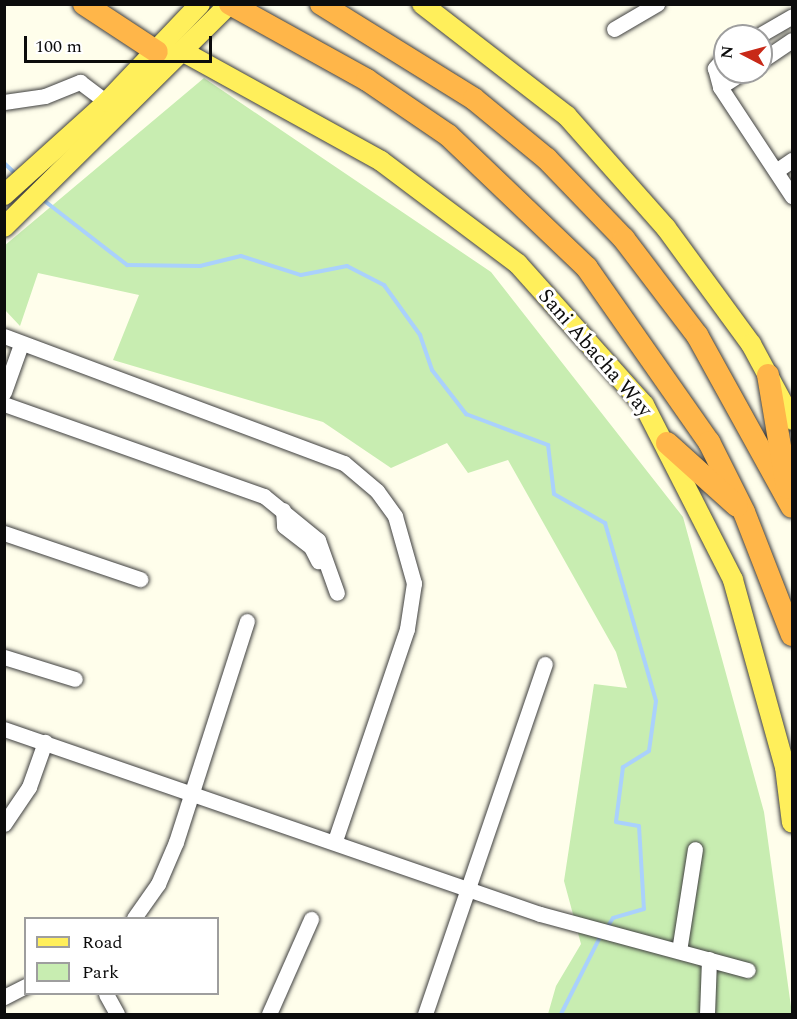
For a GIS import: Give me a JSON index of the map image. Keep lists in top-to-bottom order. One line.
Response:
{"streets":{"highway":["Sani Abacha Way"]},"legend":["Road","Park"],"scale_bar":"100 m","north":"left"}
